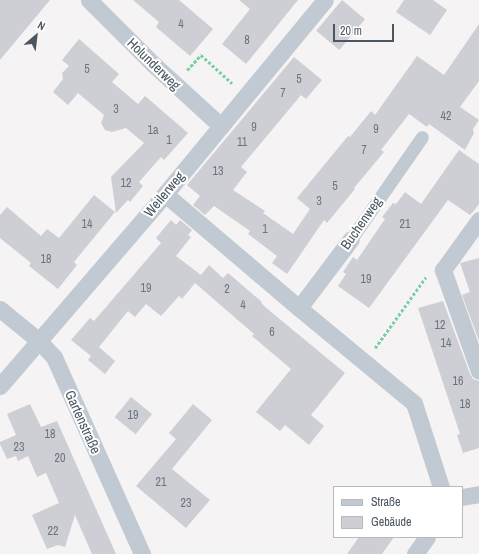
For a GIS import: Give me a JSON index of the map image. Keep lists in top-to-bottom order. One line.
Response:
{"streets":{"street":["Holunderweg","Weilerweg","Buchenweg","Gartenstraße"]},"crossings":[["Holunderweg","Weilerweg"],["Weilerweg","Gartenstraße"]],"house_numbers":["4","8","5","5","7","3","42","9","9","1a","1","11","7","13","12","5","3","14","21","1","18","19","19","2","4","12","6","14","16","18","19","18","23","20","21","23","22"],"legend":["Straße","Gebäude"],"scale_bar":"20 m","north":"top right"}
